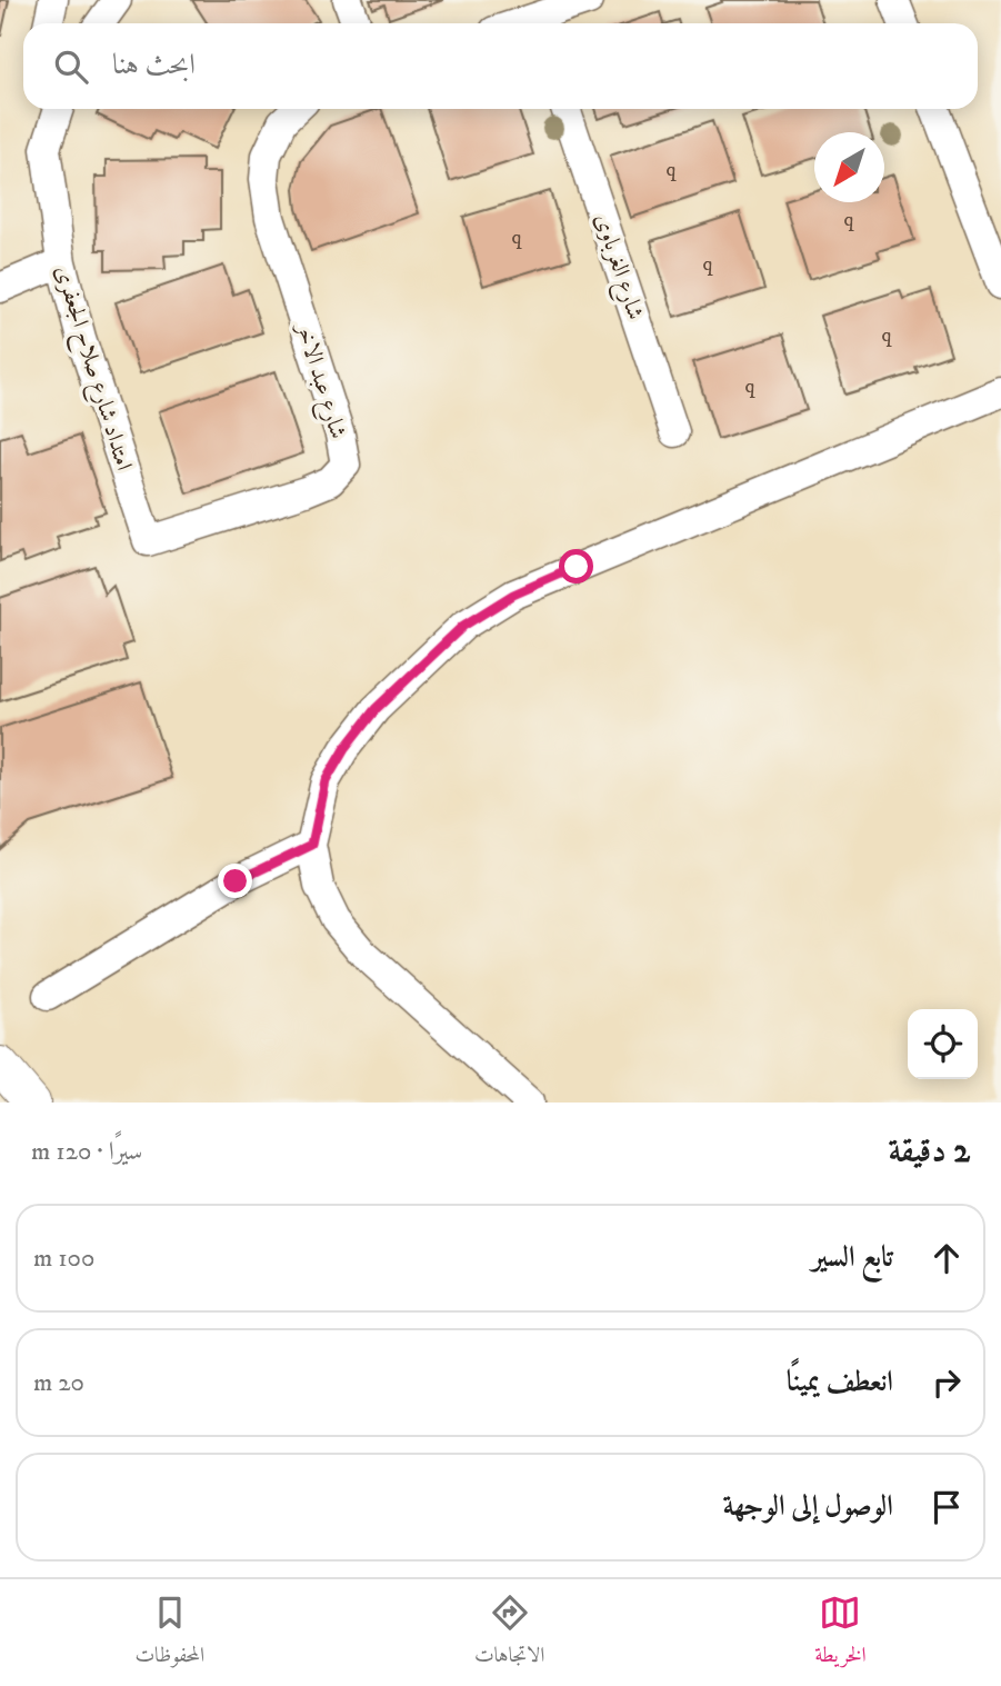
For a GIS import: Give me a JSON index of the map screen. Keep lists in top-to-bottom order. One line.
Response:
{"streets":{"street":["شارع الغرباوى","امتداد شارع صلاح الجعفرى","شارع عبد الاخر"]},"crossings":[["امتداد شارع صلاح الجعفرى","شارع عبد الاخر"]],"house_numbers":["q","q","q","q","q","q"],"north":"bottom left","page":{"search":"ابحث هنا","heading":["2 دقيقة","سيرًا · 120 m"],"list":[["تابع السير","100 m"],["انعطف يمينًا","20 m"],"الوصول إلى الوجهة"],"nav":["الخريطة","الاتجاهات","المحفوظات"]}}
